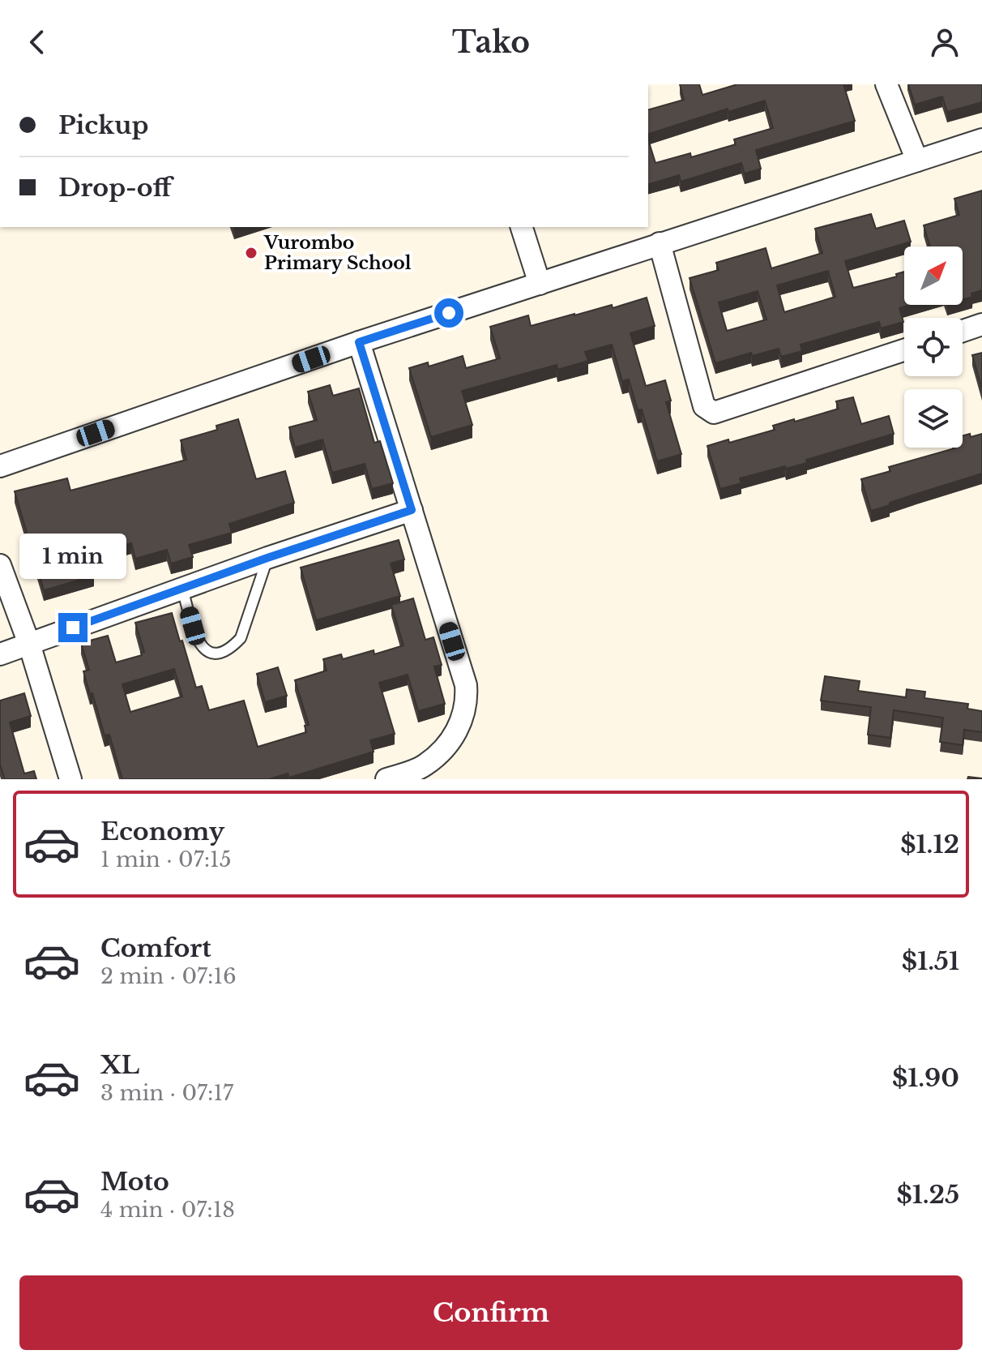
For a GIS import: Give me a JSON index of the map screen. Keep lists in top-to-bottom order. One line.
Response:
{"places":["Vurombo Primary School"],"north":"top right","page":{"header":"Tako","banner":["Pickup","Drop-off"],"bubble":"1 min","list":[{"name":"Economy","note":"1 min · 07:15","value":"$1.12"},{"name":"Comfort","note":"2 min · 07:16","value":"$1.51"},{"name":"XL","note":"3 min · 07:17","value":"$1.90"},{"name":"Moto","note":"4 min · 07:18","value":"$1.25"}],"buttons":"Confirm"}}
